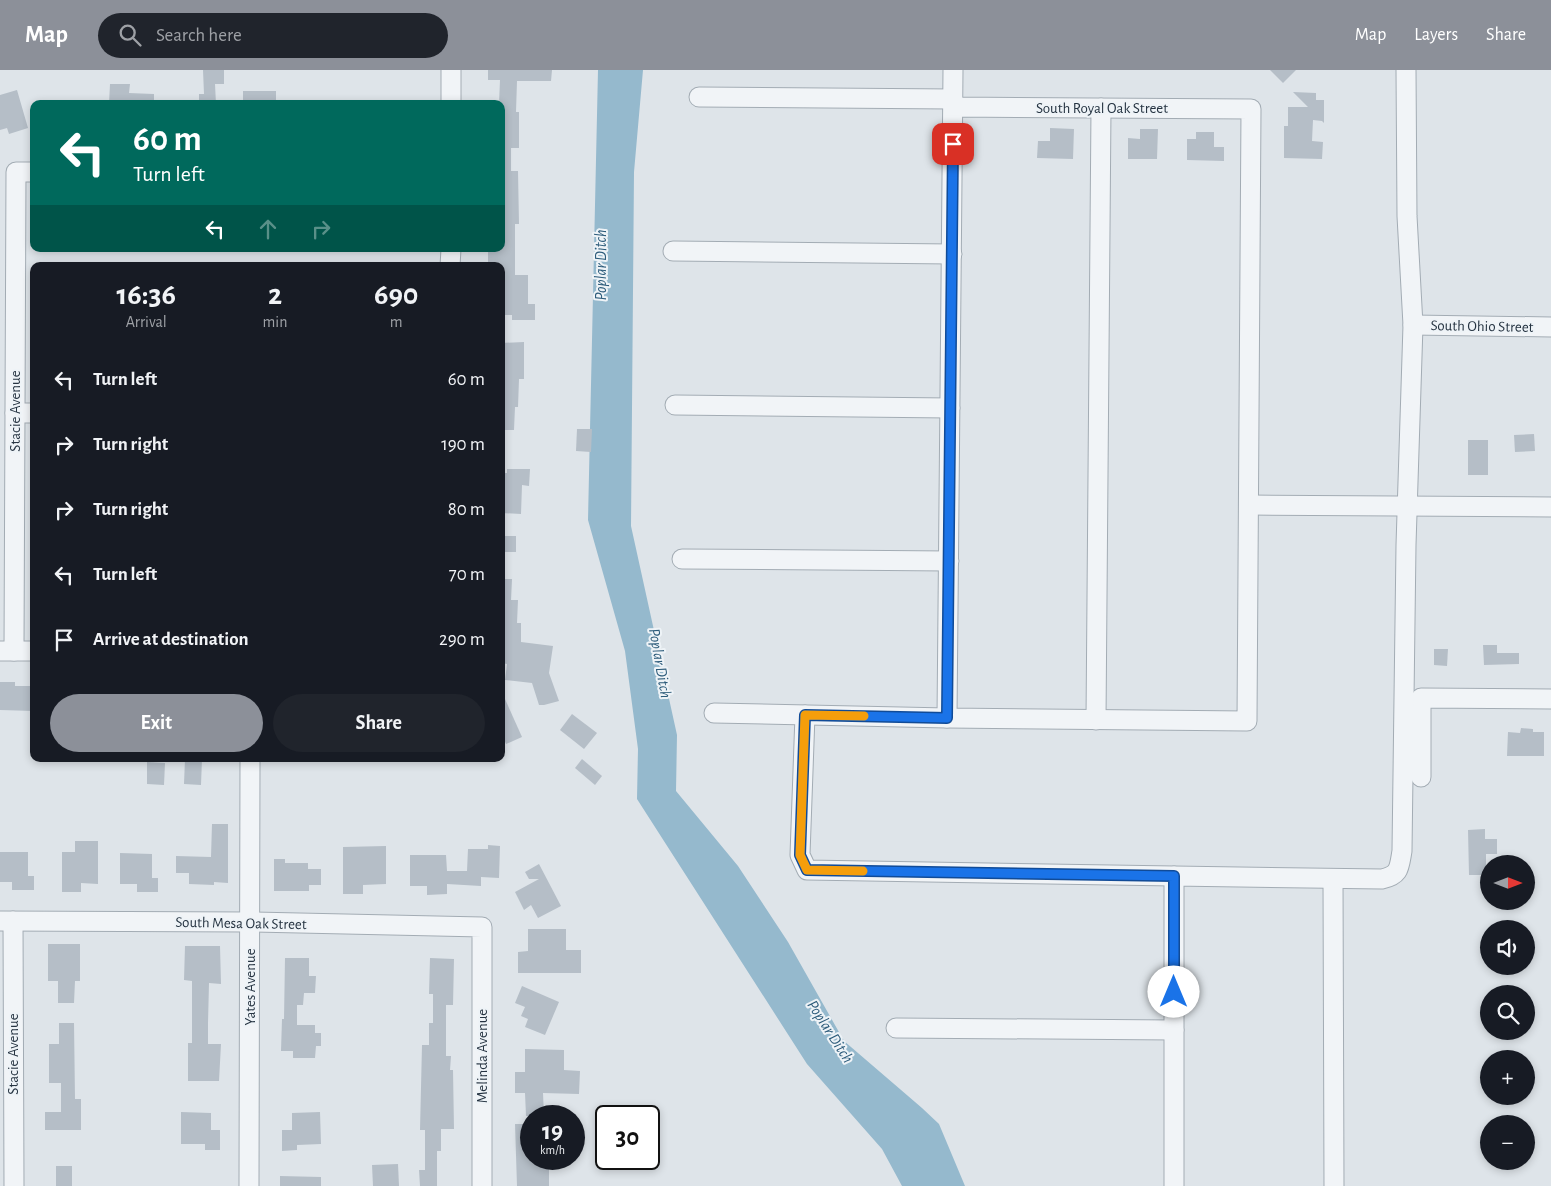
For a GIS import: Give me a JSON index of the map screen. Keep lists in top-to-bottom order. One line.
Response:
{"streets":{"street":["South Royal Oak Street","South Ohio Street","Stacie Avenue","South Mesa Oak Street","Yates Avenue","Melinda Avenue"]},"crossings":[["Stacie Avenue","South Mesa Oak Street"],["South Mesa Oak Street","Yates Avenue"],["South Mesa Oak Street","Melinda Avenue"]],"water":["Poplar Ditch"],"north":"right","page":{"header":"Map","search":"Search here","nav":["Map","Layers","Share"],"turn":["60 m","Turn left"],"eta":["16:36","Arrival","2","min","690","m"],"list":[{"name":"Turn left","value":"60 m"},{"name":"Turn right","value":"190 m"},{"name":"Turn right","value":"80 m"},{"name":"Turn left","value":"70 m"},{"name":"Arrive at destination","value":"290 m"}],"buttons":["Exit","Share"],"map_buttons":["+","−"],"speed":"19 km/h","limit":"30"}}
